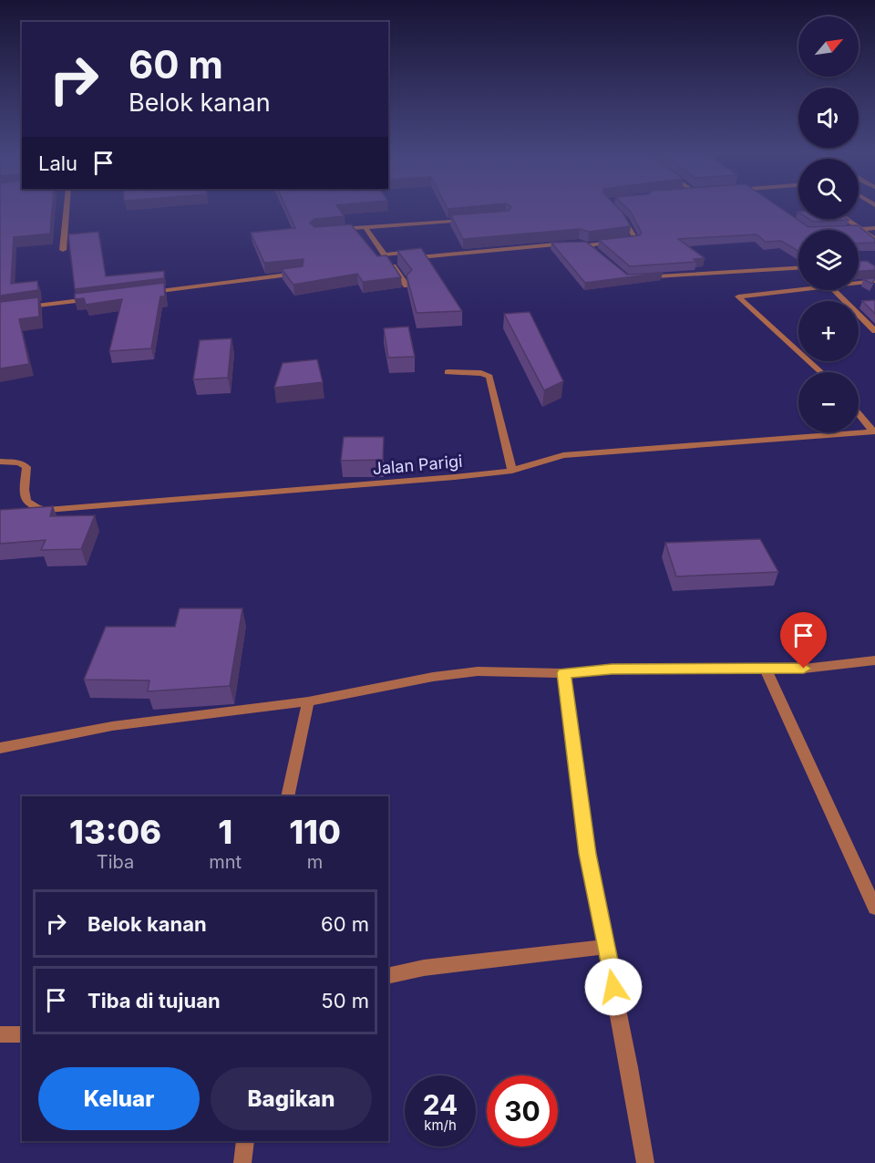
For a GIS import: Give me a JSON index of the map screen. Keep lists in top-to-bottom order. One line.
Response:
{"streets":{"street":["Jalan Parigi"]},"north":"top right","page":{"map_buttons":["+","−"],"turn":["60 m","Belok kanan"],"then":"Lalu","eta":["13:06","Tiba","1","mnt","110","m"],"list":[{"name":"Belok kanan","value":"60 m"},{"name":"Tiba di tujuan","value":"50 m"}],"buttons":["Keluar","Bagikan"],"speed":"24 km/h","limit":"30"}}
